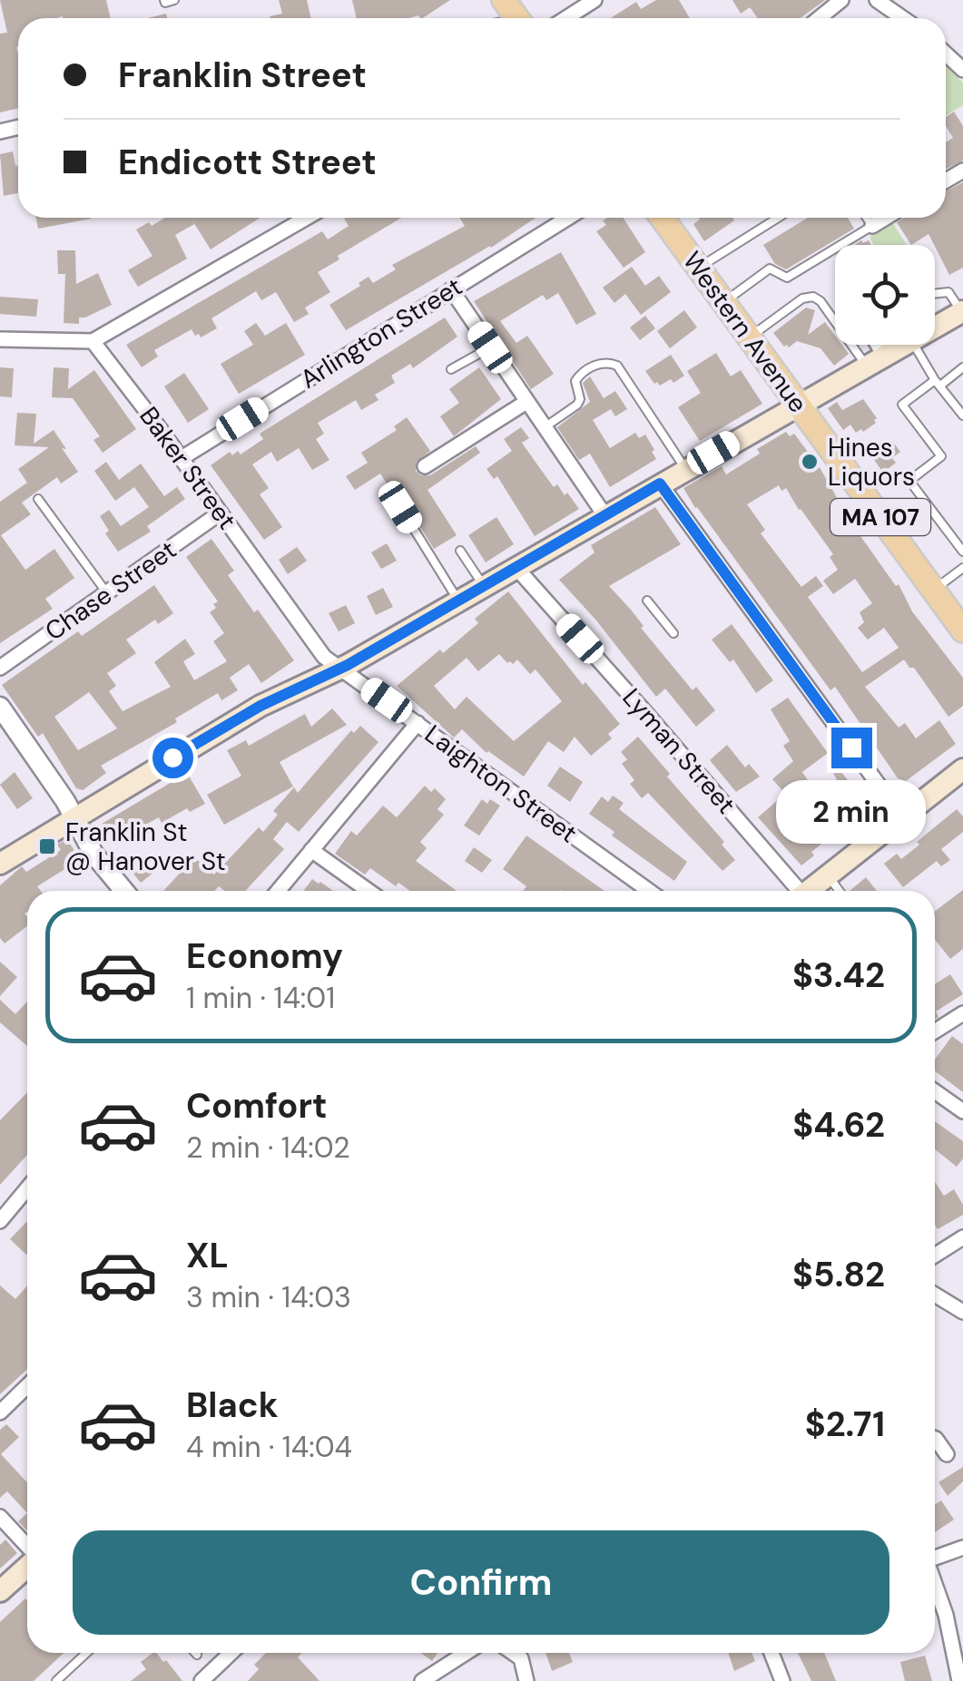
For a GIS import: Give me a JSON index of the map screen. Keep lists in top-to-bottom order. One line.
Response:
{"streets":{"main road":["Western Avenue","MA 107"],"street":["Arlington Street","Baker Street","Chase Street","Lyman Street","Laighton Street"]},"crossings":[["Arlington Street","Baker Street"],["Baker Street","Chase Street"],["Baker Street","Laighton Street"]],"places":{"other":["Hines Liquors"],"transit":["Franklin St @ Hanover St"]},"page":{"banner":["Franklin Street","Endicott Street"],"bubble":"2 min","list":[{"name":"Economy","note":"1 min · 14:01","value":"$3.42"},{"name":"Comfort","note":"2 min · 14:02","value":"$4.62"},{"name":"XL","note":"3 min · 14:03","value":"$5.82"},{"name":"Black","note":"4 min · 14:04","value":"$2.71"}],"buttons":"Confirm"}}
